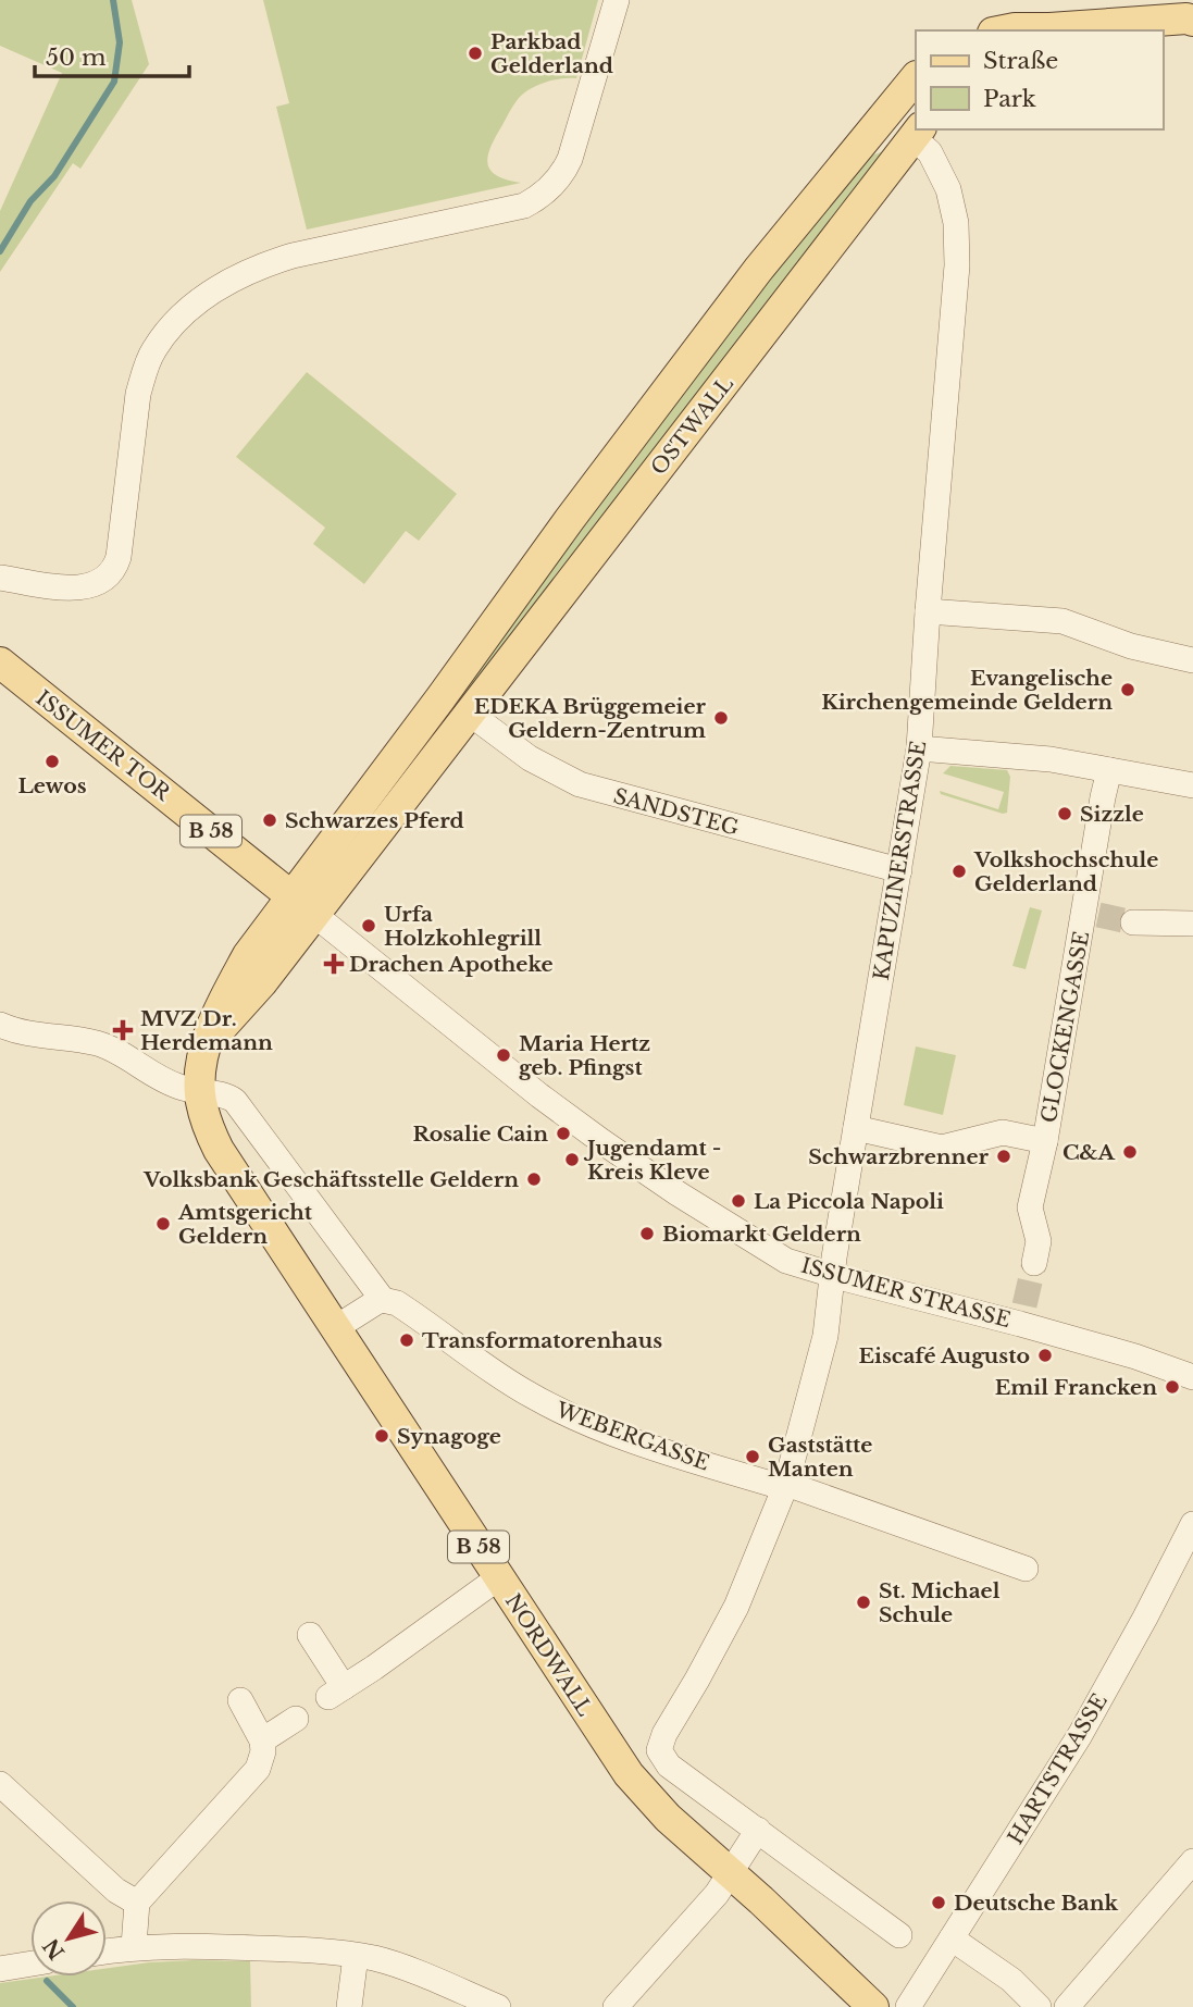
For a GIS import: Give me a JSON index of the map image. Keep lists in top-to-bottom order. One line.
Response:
{"streets":{"main road":["OSTWALL","ISSUMER TOR","B 58","NORDWALL"],"street":["SANDSTEG","KAPUZINERSTRASSE","GLOCKENGASSE","ISSUMER STRASSE","WEBERGASSE","HARTSTRASSE"]},"crossings":[["OSTWALL","ISSUMER TOR"],["OSTWALL","SANDSTEG"],["OSTWALL","KAPUZINERSTRASSE"],["OSTWALL","ISSUMER STRASSE"],["OSTWALL","NORDWALL"],["ISSUMER TOR","ISSUMER STRASSE"],["ISSUMER TOR","NORDWALL"],["SANDSTEG","KAPUZINERSTRASSE"],["KAPUZINERSTRASSE","GLOCKENGASSE"],["KAPUZINERSTRASSE","ISSUMER STRASSE"],["KAPUZINERSTRASSE","WEBERGASSE"],["ISSUMER STRASSE","NORDWALL"]],"places":{"other":["Parkbad Gelderland","Evangelische Kirchengemeinde Geldern","EDEKA Brüggemeier Geldern-Zentrum","Lewos","Sizzle","Schwarzes Pferd","Volkshochschule Gelderland","Urfa Holzkohlegrill","Maria Hertz geb. Pfingst","Rosalie Cain","C&A","Schwarzbrenner","Jugendamt - Kreis Kleve","Volksbank Geschäftsstelle Geldern","La Piccola Napoli","Amtsgericht Geldern","Biomarkt Geldern","Transformatorenhaus","Eiscafé Augusto","Emil Francken","Synagoge","Gaststätte Manten","St. Michael Schule","Deutsche Bank"],"health":["Drachen Apotheke","MVZ Dr. Herdemann"]},"legend":["Straße","Park"],"scale_bar":"50 m","north":"bottom left"}
